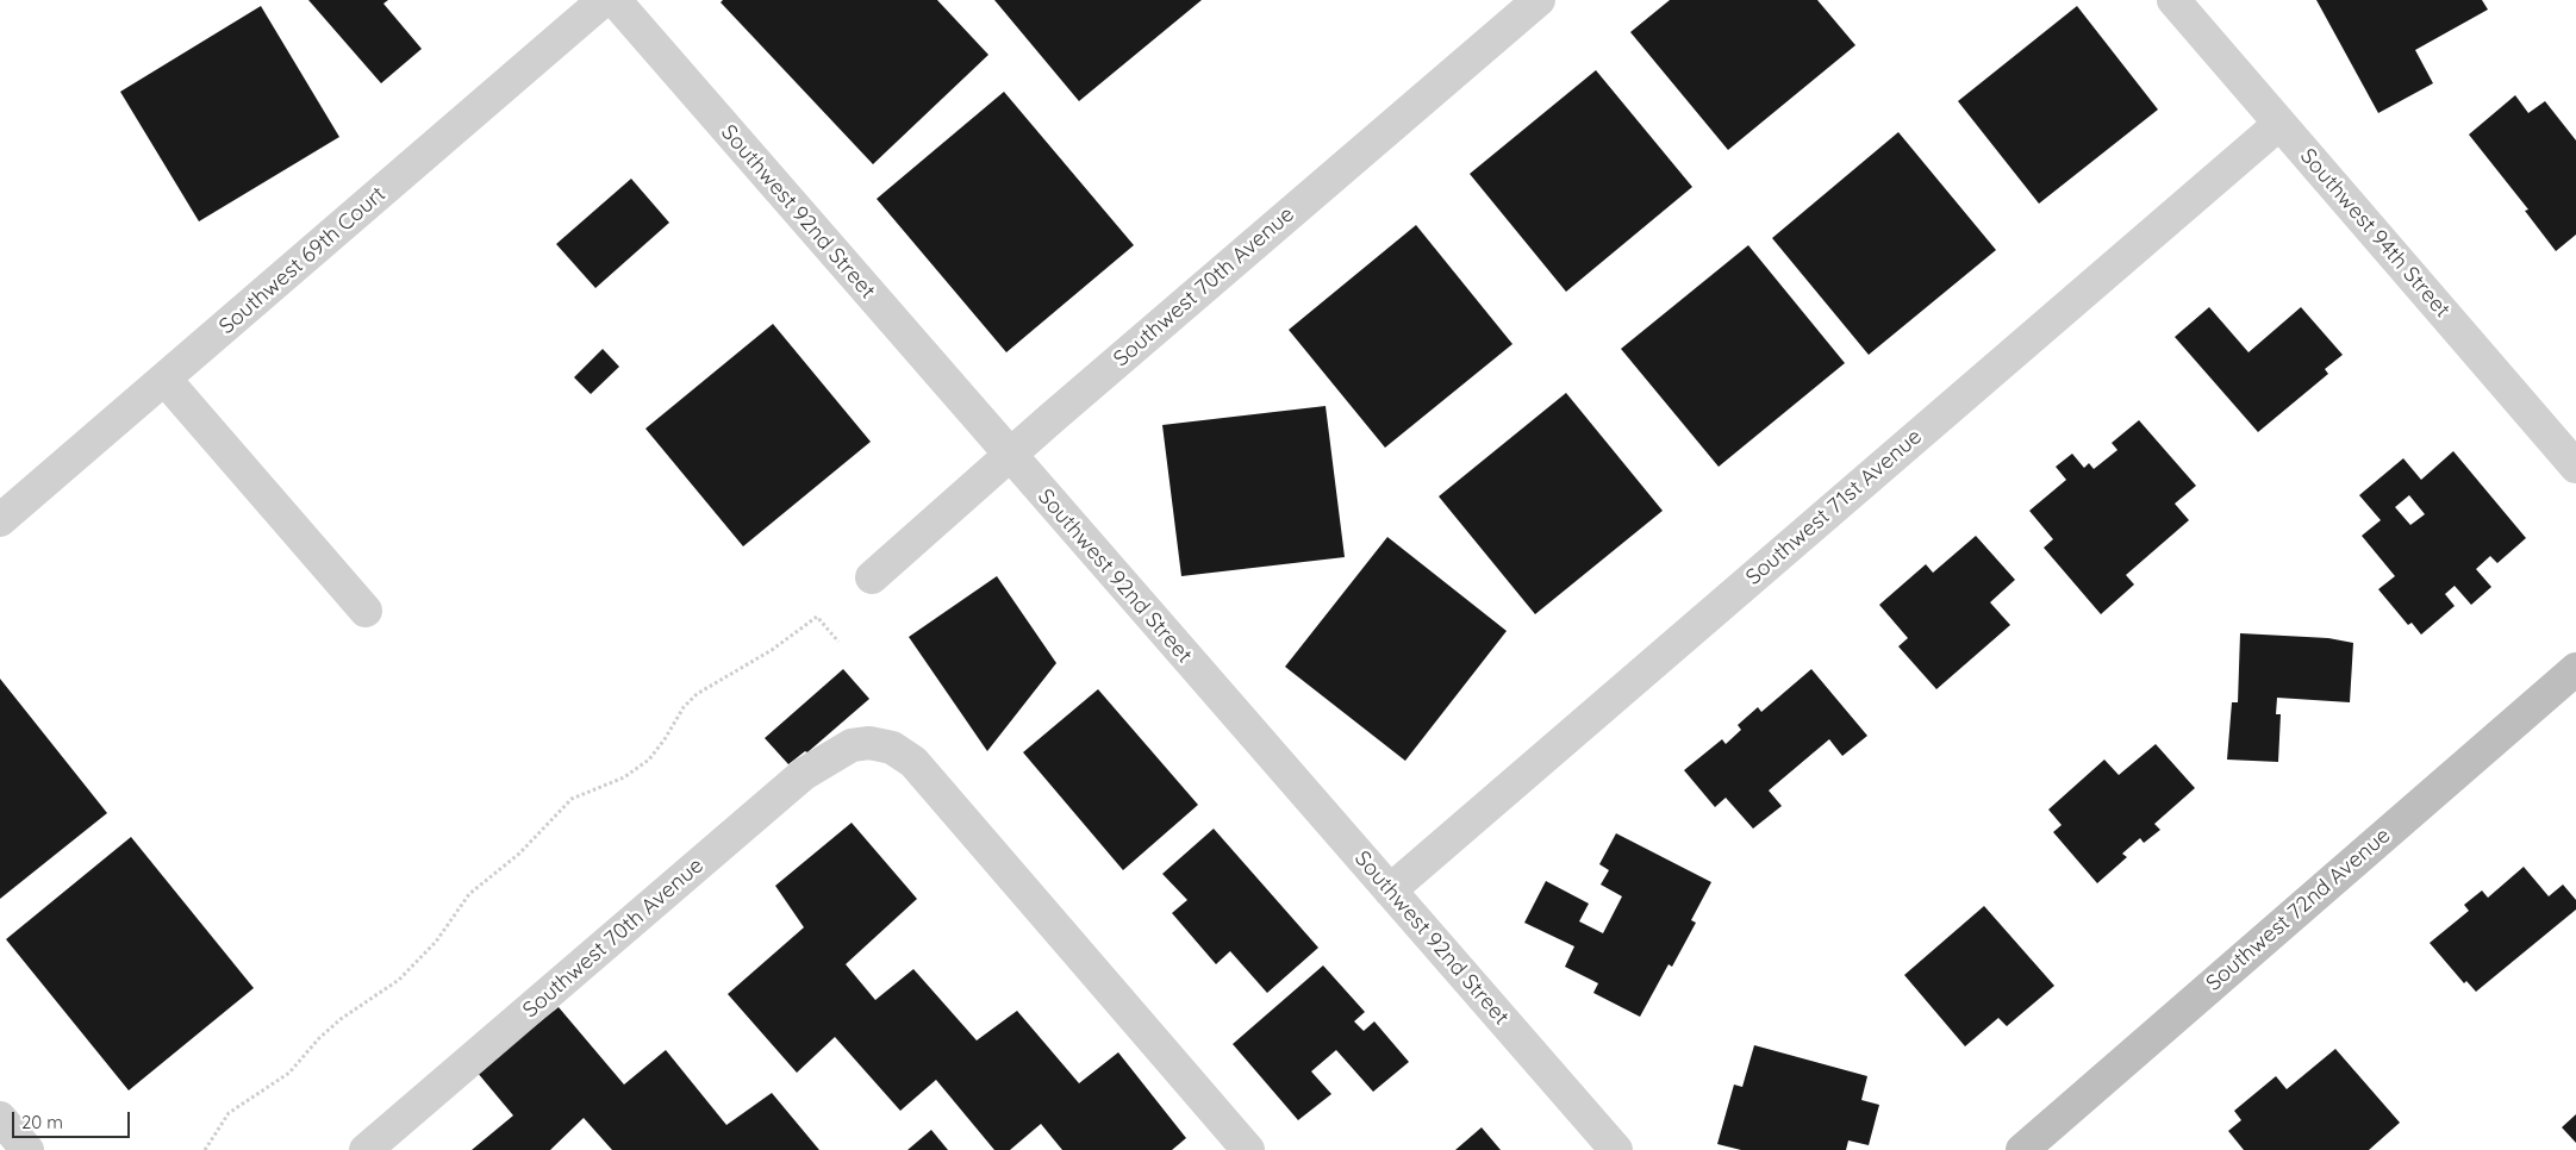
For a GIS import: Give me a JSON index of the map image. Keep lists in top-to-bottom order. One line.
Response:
{"streets":{"street":["Southwest 92nd Street","Southwest 94th Street","Southwest 69th Court","Southwest 70th Avenue","Southwest 71st Avenue","Southwest 72nd Avenue"]},"crossings":[["Southwest 92nd Street","Southwest 70th Avenue"],["Southwest 92nd Street","Southwest 71st Avenue"],["Southwest 94th Street","Southwest 71st Avenue"]],"scale_bar":"20 m"}
